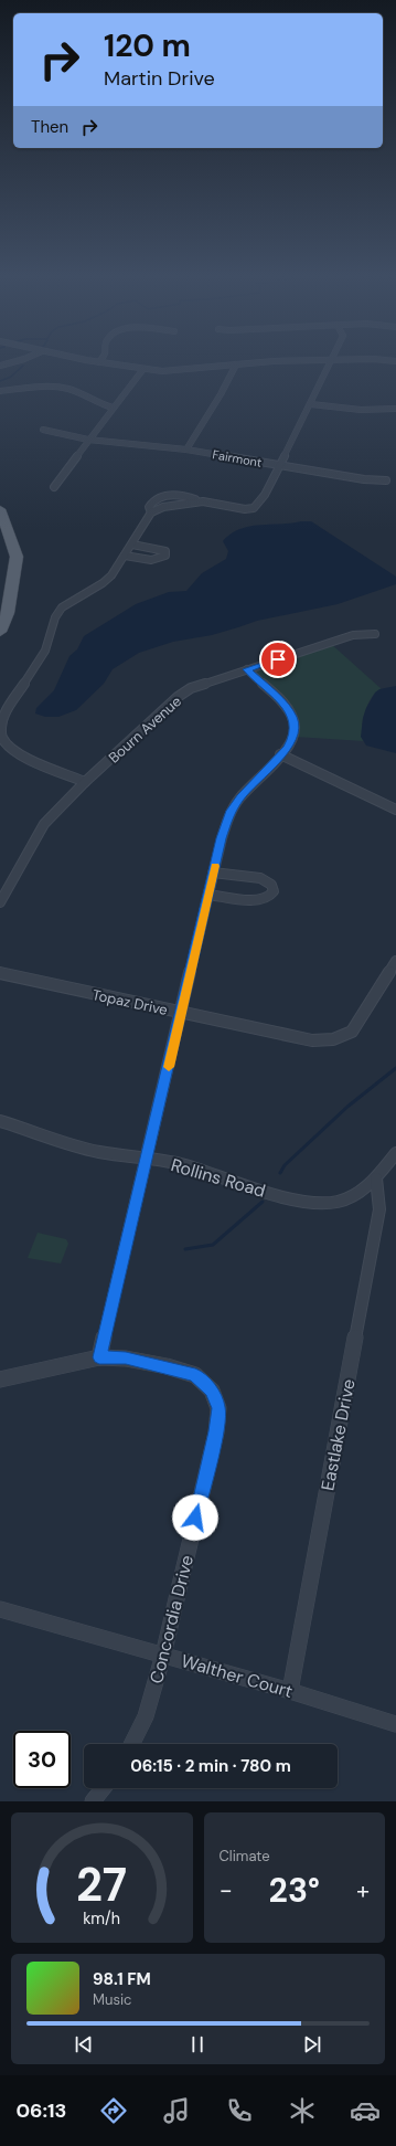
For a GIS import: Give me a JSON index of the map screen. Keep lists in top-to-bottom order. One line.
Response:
{"streets":{"street":["Fairmont","Bourn Avenue","Topaz Drive","Rollins Road","Eastlake Drive","Concordia Drive","Walther Court"]},"crossings":[["Rollins Road","Eastlake Drive"],["Eastlake Drive","Walther Court"],["Concordia Drive","Walther Court"]],"page":{"turn":["120 m","Martin Drive"],"then":"Then","limit":"30","trip":"06:15 · 2 min · 780 m","tile":"Climate","heat":["−","23°","+"],"song":["98.1 FM","Music"],"tabs":"06:13","gauge":["27","km/h"]}}
